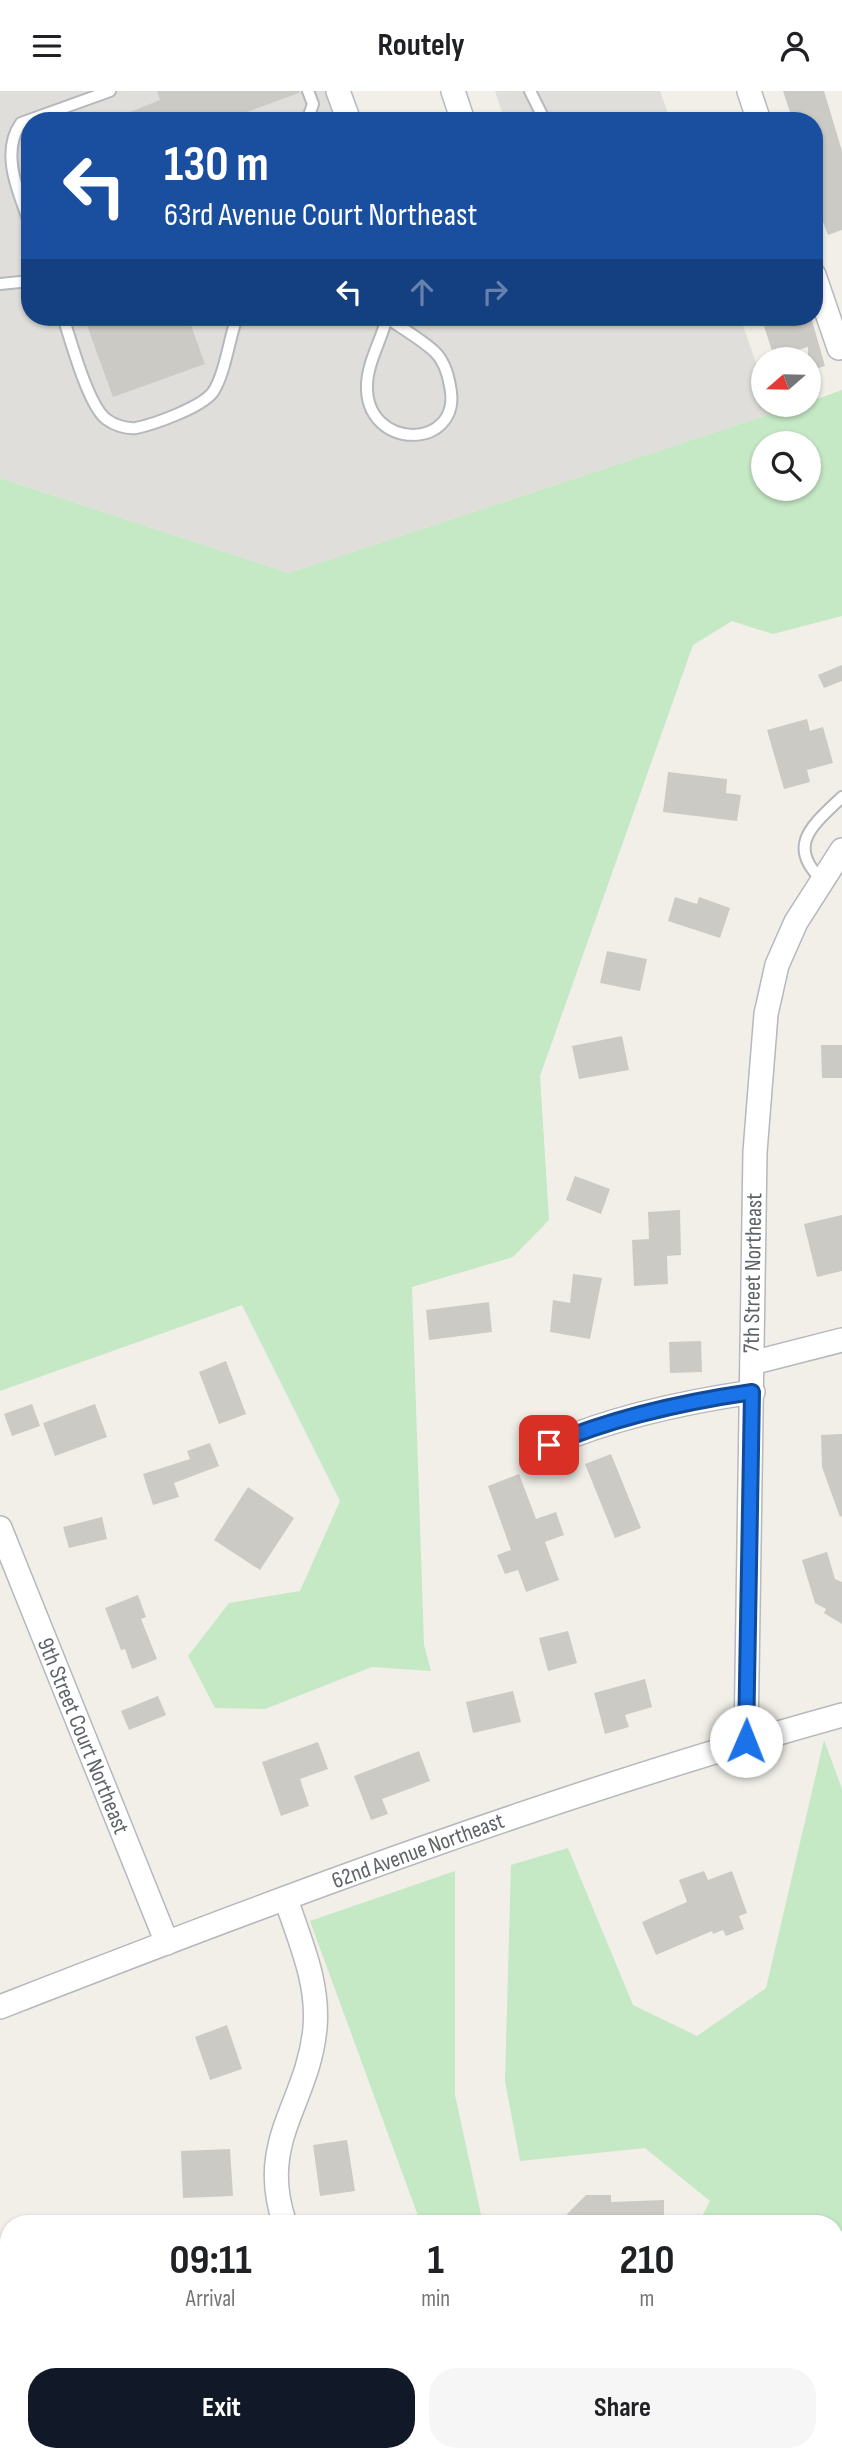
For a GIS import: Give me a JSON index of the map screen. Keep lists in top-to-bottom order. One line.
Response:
{"streets":{"street":["7th Street Northeast","9th Street Court Northeast","62nd Avenue Northeast"]},"crossings":[["7th Street Northeast","62nd Avenue Northeast"],["9th Street Court Northeast","62nd Avenue Northeast"]],"north":"left","page":{"header":"Routely","turn":["130 m","63rd Avenue Court Northeast"],"eta":["09:11","Arrival","1","min","210","m"],"buttons":["Exit","Share"]}}
